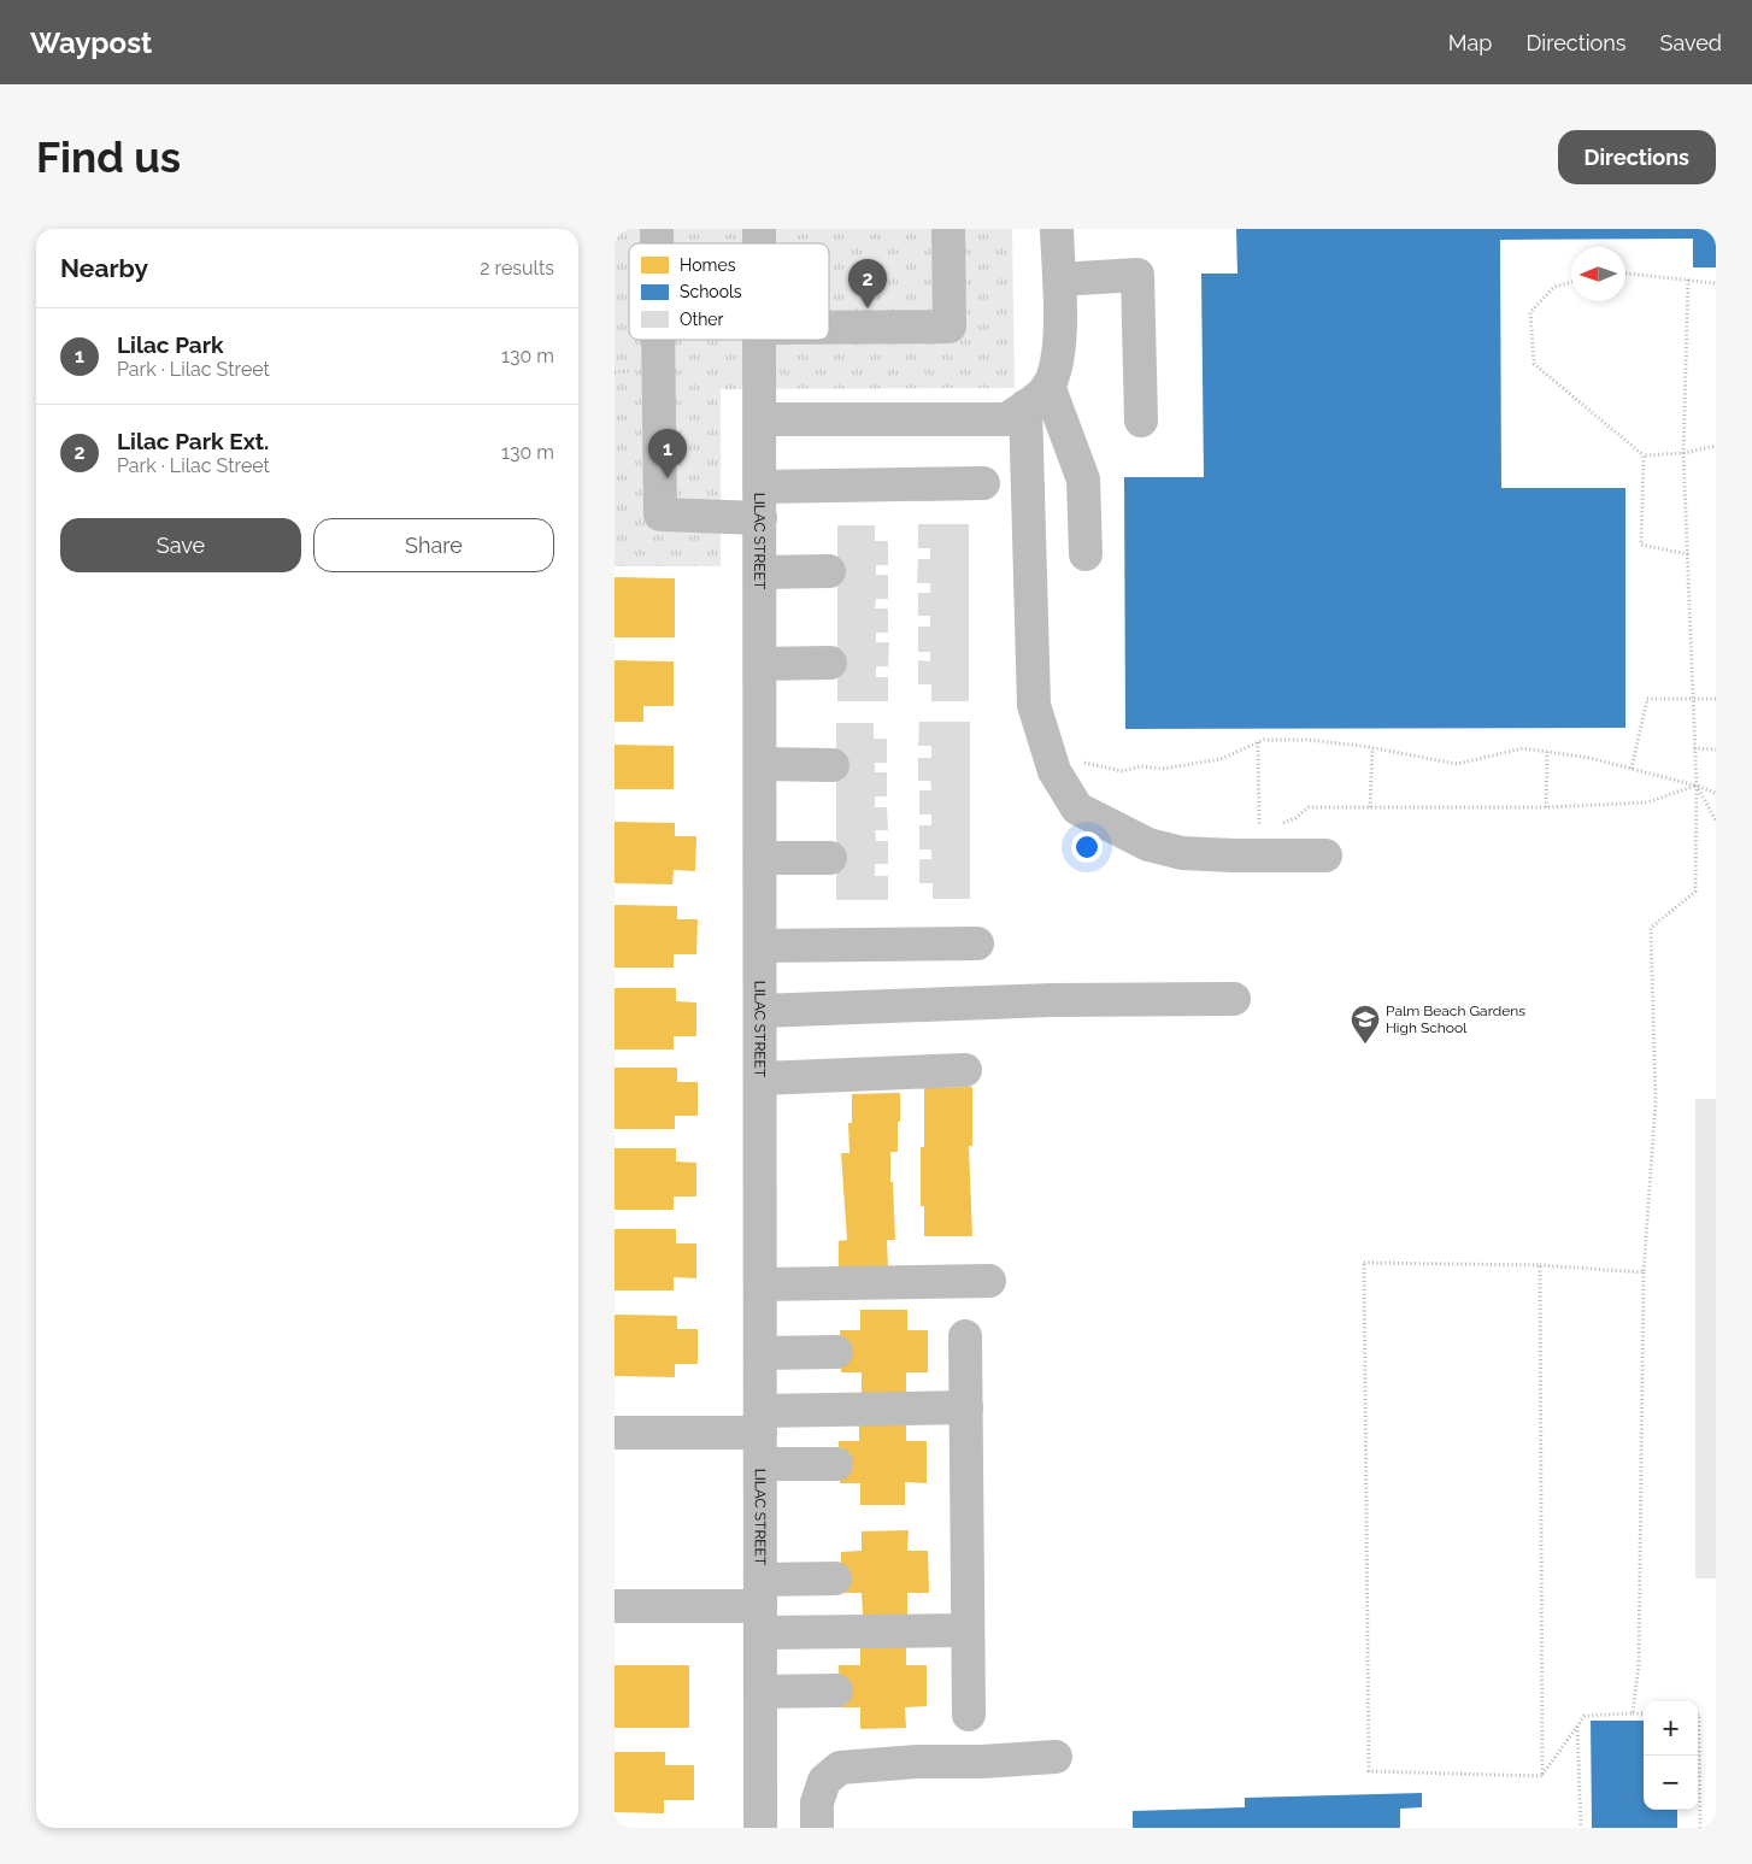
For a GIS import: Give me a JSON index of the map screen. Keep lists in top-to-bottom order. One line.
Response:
{"streets":{"street":["LILAC STREET"]},"places":{"school or university":["Palm Beach Gardens High School"]},"legend":["Homes","Schools","Other"],"north":"left","page":{"header":"Waypost","nav":["Map","Directions","Saved"],"buttons":["Directions",["Save","Share"]],"title":"Find us","heading":["Nearby","2 results"],"pins":["2","1"],"list":[{"mark":"1","name":"Lilac Park","note":"Park · Lilac Street","value":"130 m"},{"mark":"2","name":"Lilac Park Ext.","note":"Park · Lilac Street","value":"130 m"}],"map_buttons":["+","−"]}}
